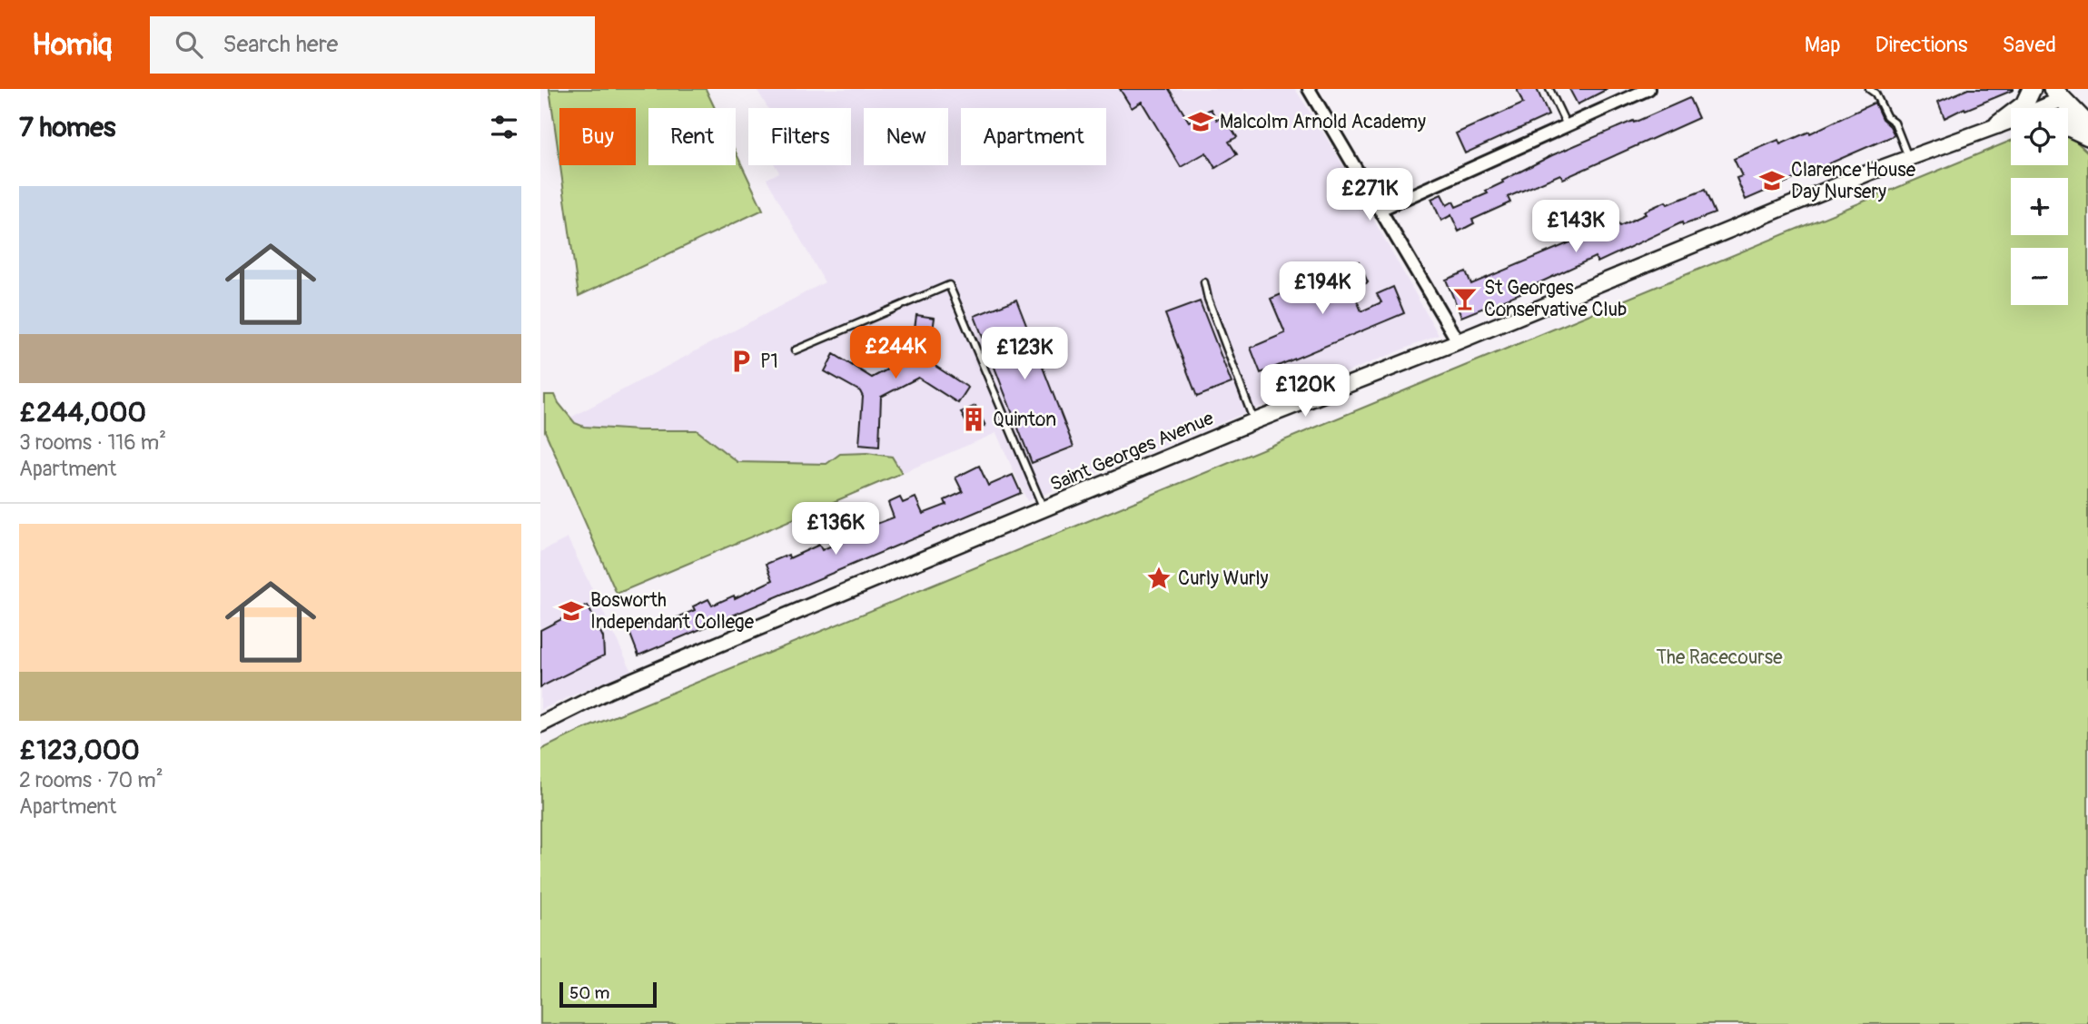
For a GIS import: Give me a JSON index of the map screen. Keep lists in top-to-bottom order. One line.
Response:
{"streets":{"street":["Saint Georges Avenue"]},"parks":["The Racecourse"],"places":{"school or university":["Malcolm Arnold Academy","Clarence House Day Nursery","Bosworth Independant College"],"bar":["St Georges Conservative Club"],"parking":["P1"],"building":["Quinton"],"place":["Curly Wurly"]},"scale_bar":"50 m","page":{"header":"Homiq","search":"Search here","nav":["Map","Directions","Saved"],"heading":"7 homes","map_buttons":["+","−"],"chip":["Buy","Rent","Filters","New","Apartment"],"list":[{"name":"£244,000","note":"3 rooms · 116 m² · Apartment"},{"name":"£123,000","note":"2 rooms · 70 m² · Apartment"}],"price":["£271K","£143K","£194K","£244K","£123K","£120K","£136K"],"scale":"50 m"}}
